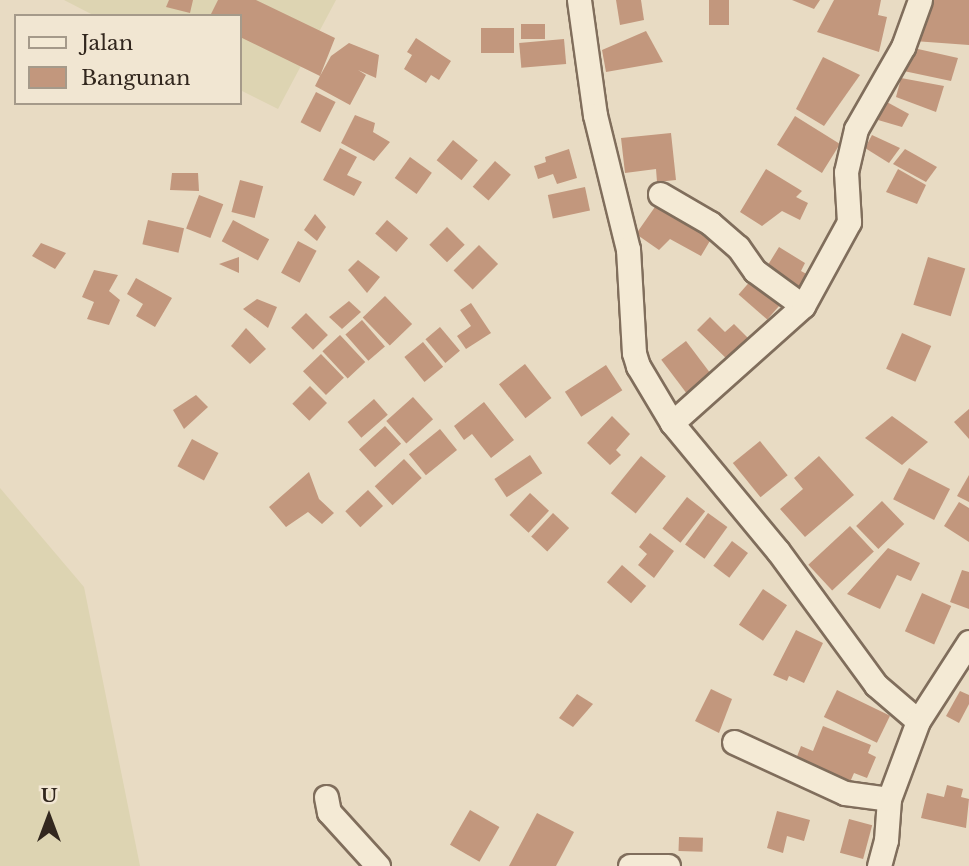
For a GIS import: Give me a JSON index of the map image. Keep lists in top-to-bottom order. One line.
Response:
{"legend":["Jalan","Bangunan"],"north":"top"}
